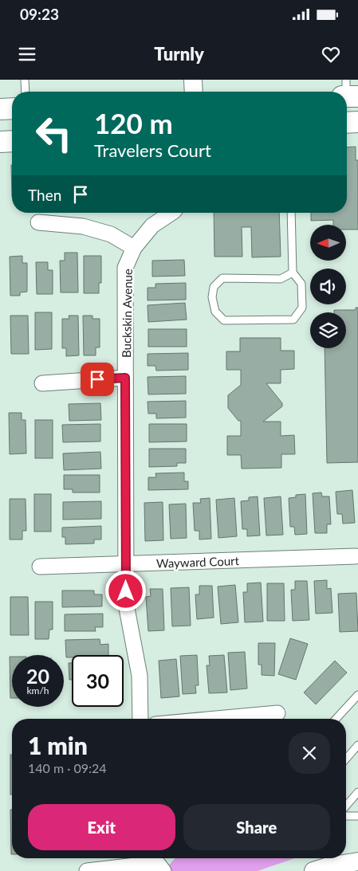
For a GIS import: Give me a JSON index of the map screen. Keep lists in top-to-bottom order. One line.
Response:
{"streets":{"street":["Buckskin Avenue","Wayward Court"]},"crossings":[["Buckskin Avenue","Wayward Court"]],"north":"left","page":{"status":"09:23","header":"Turnly","turn":["120 m","Travelers Court"],"then":"Then","speed":"20 km/h","limit":"30","heading":["1 min","140 m · 09:24"],"buttons":["Exit","Share"]}}
